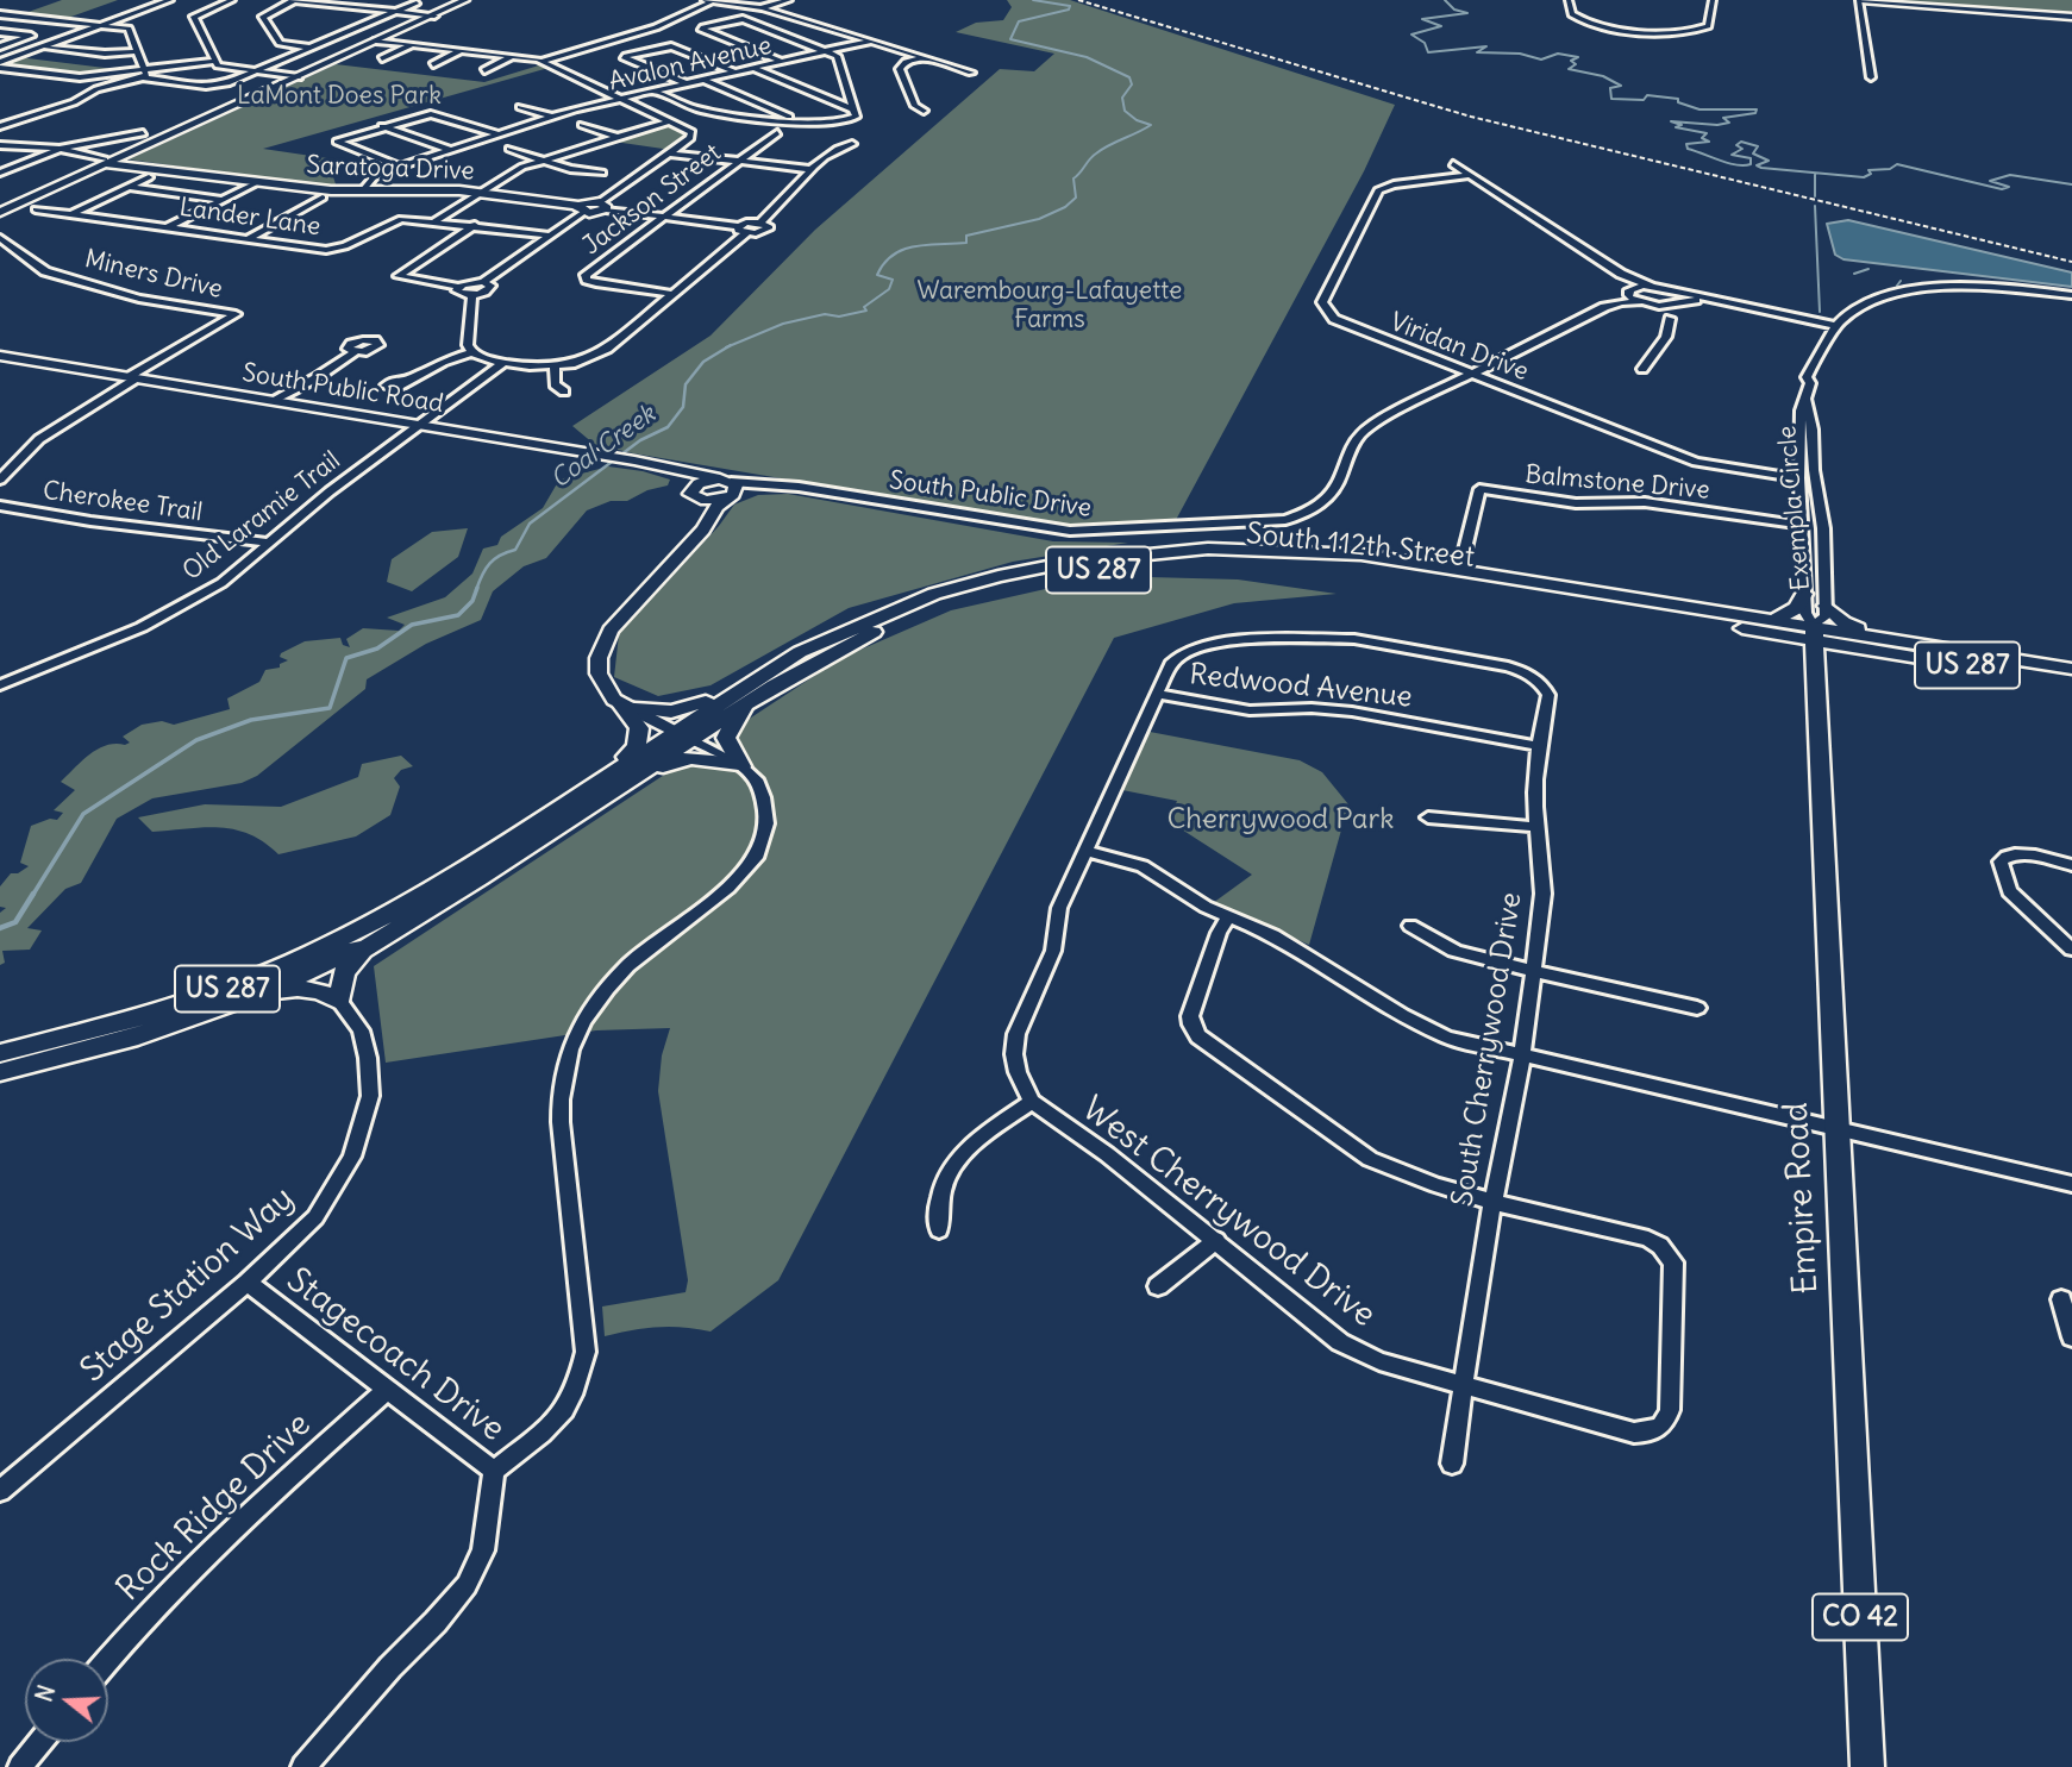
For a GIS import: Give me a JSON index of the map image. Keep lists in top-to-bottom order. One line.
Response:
{"streets":{"main road":["South 112th Street","US 287","Empire Road","CO 42"],"street":["Avalon Avenue","Saratoga Drive","Jackson Street","Lander Lane","Miners Drive","Viridan Drive","South Public Road","Balmstone Drive","South Public Drive","Cherokee Trail","Exempla Circle","Old Laramie Trail","Redwood Avenue","South Cherrywood Drive","West Cherrywood Drive","Stage Station Way","Stagecoach Drive","Rock Ridge Drive"]},"crossings":[["Avalon Avenue","Saratoga Drive"],["Miners Drive","South Public Road"],["Viridan Drive","South Public Drive"],["Viridan Drive","Exempla Circle"],["South Public Road","South Public Drive"],["South Public Road","Old Laramie Trail"],["Balmstone Drive","Exempla Circle"],["Cherokee Trail","Old Laramie Trail"],["Exempla Circle","South 112th Street"],["Exempla Circle","Empire Road"],["South 112th Street","US 287"],["South 112th Street","Empire Road"],["Redwood Avenue","South Cherrywood Drive"],["South Cherrywood Drive","West Cherrywood Drive"],["Stage Station Way","Stagecoach Drive"],["Stagecoach Drive","Rock Ridge Drive"]],"water":["Coal Creek"],"parks":["LaMont Does Park","Warembourg-Lafayette Farms","Cherrywood Park"],"north":"left"}
